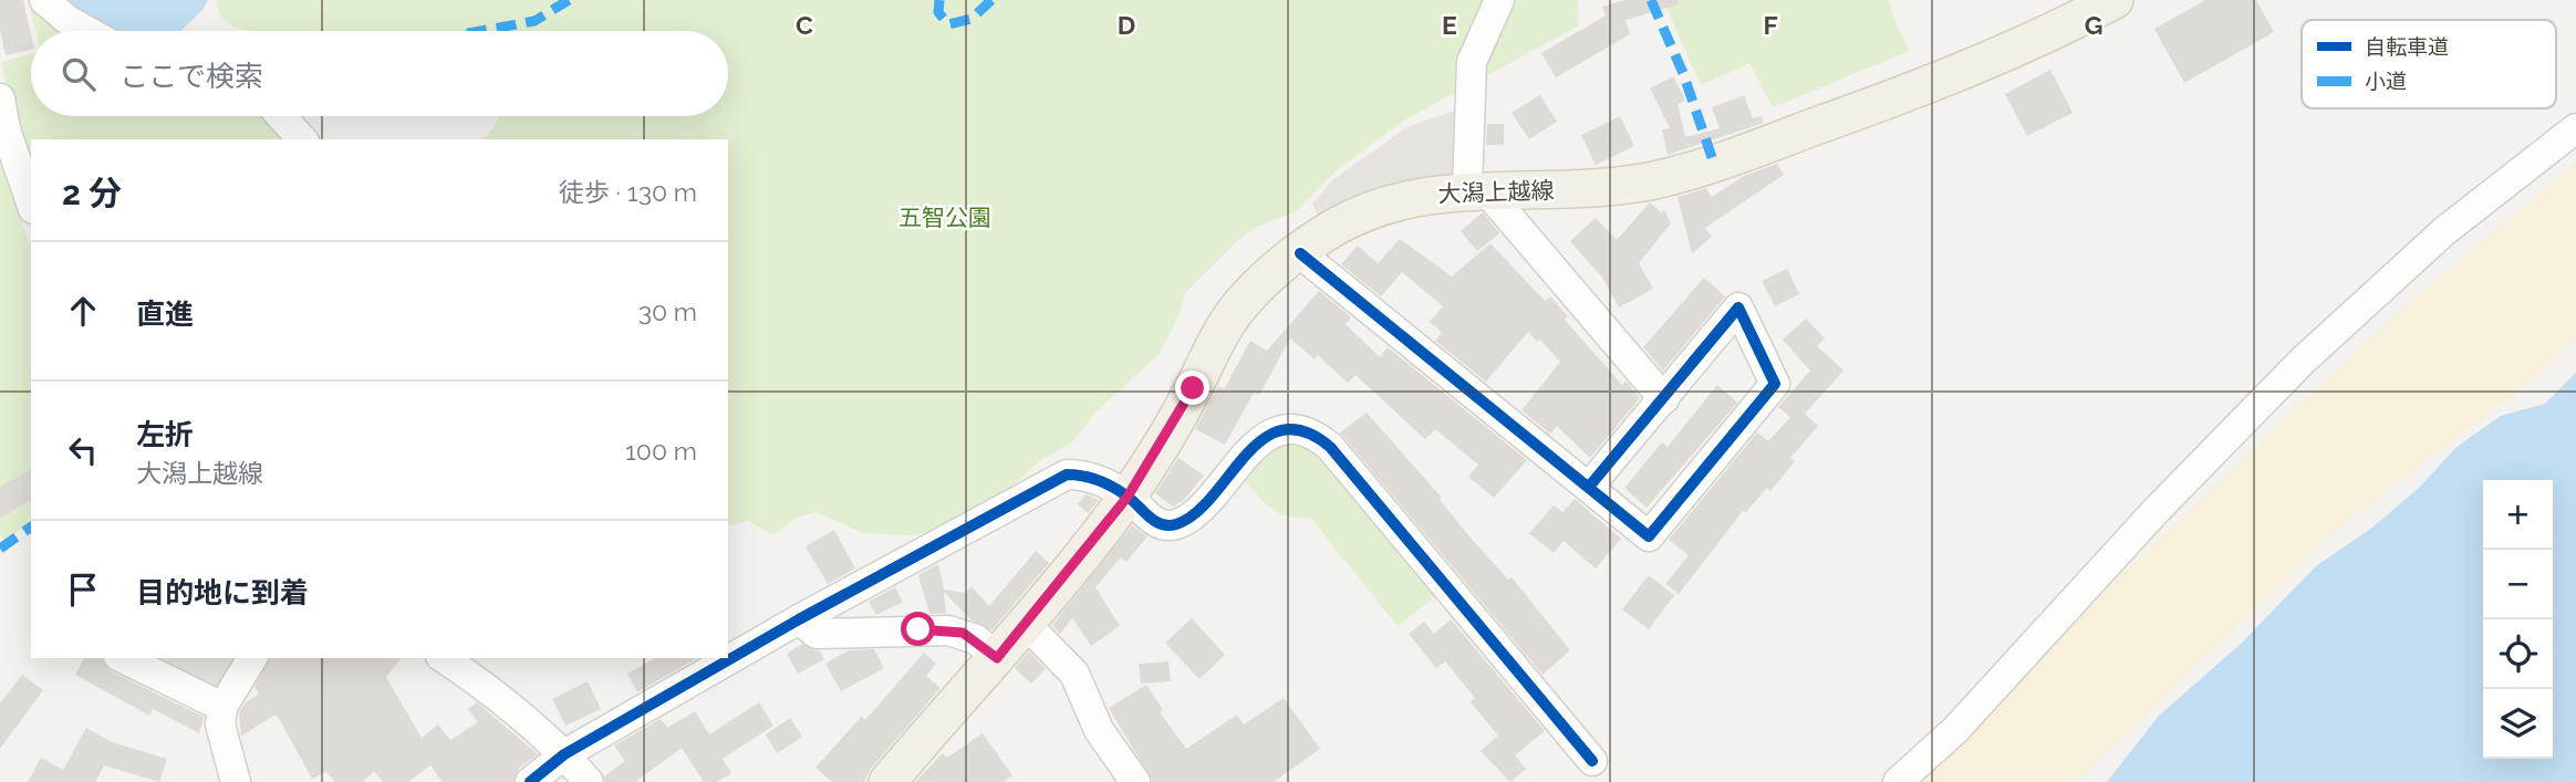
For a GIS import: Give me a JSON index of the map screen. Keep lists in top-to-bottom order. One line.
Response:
{"streets":{"main road":["大潟上越線"]},"parks":["五智公園"],"legend":["自転車道","小道"],"page":{"search":"ここで検索","heading":["2 分","徒歩 · 130 m"],"list":[["直進","30 m"],["左折","大潟上越線","100 m"],"目的地に到着"],"map_buttons":["+","−"]},"grid":{"columns":["C","D","E","F","G"]}}
